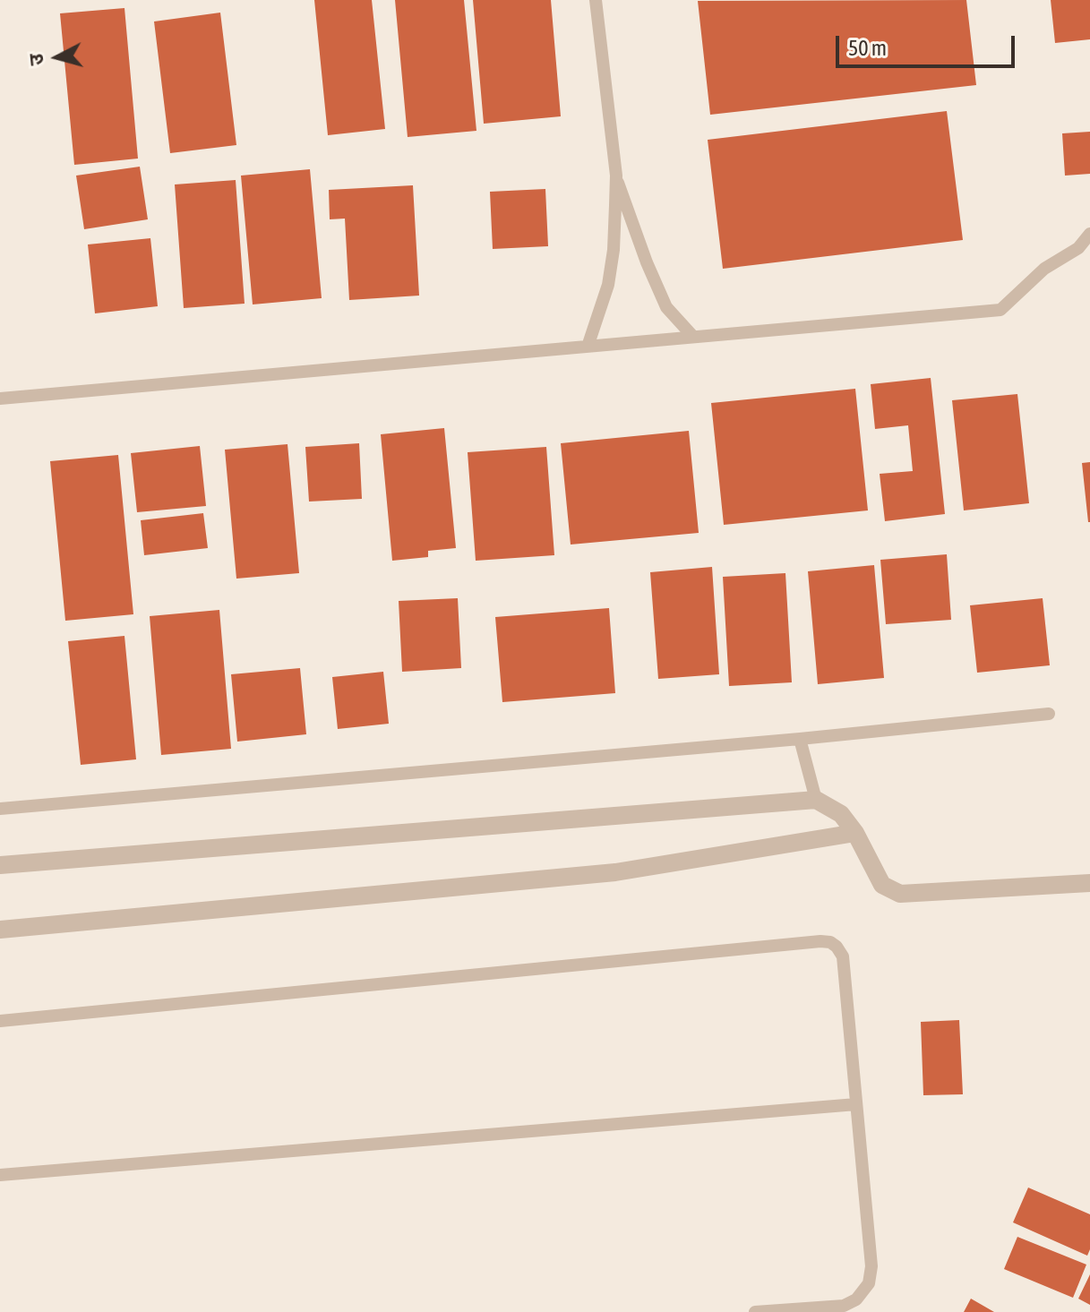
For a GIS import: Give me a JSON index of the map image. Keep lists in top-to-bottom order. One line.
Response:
{"scale_bar":"50 m","north":"left"}
